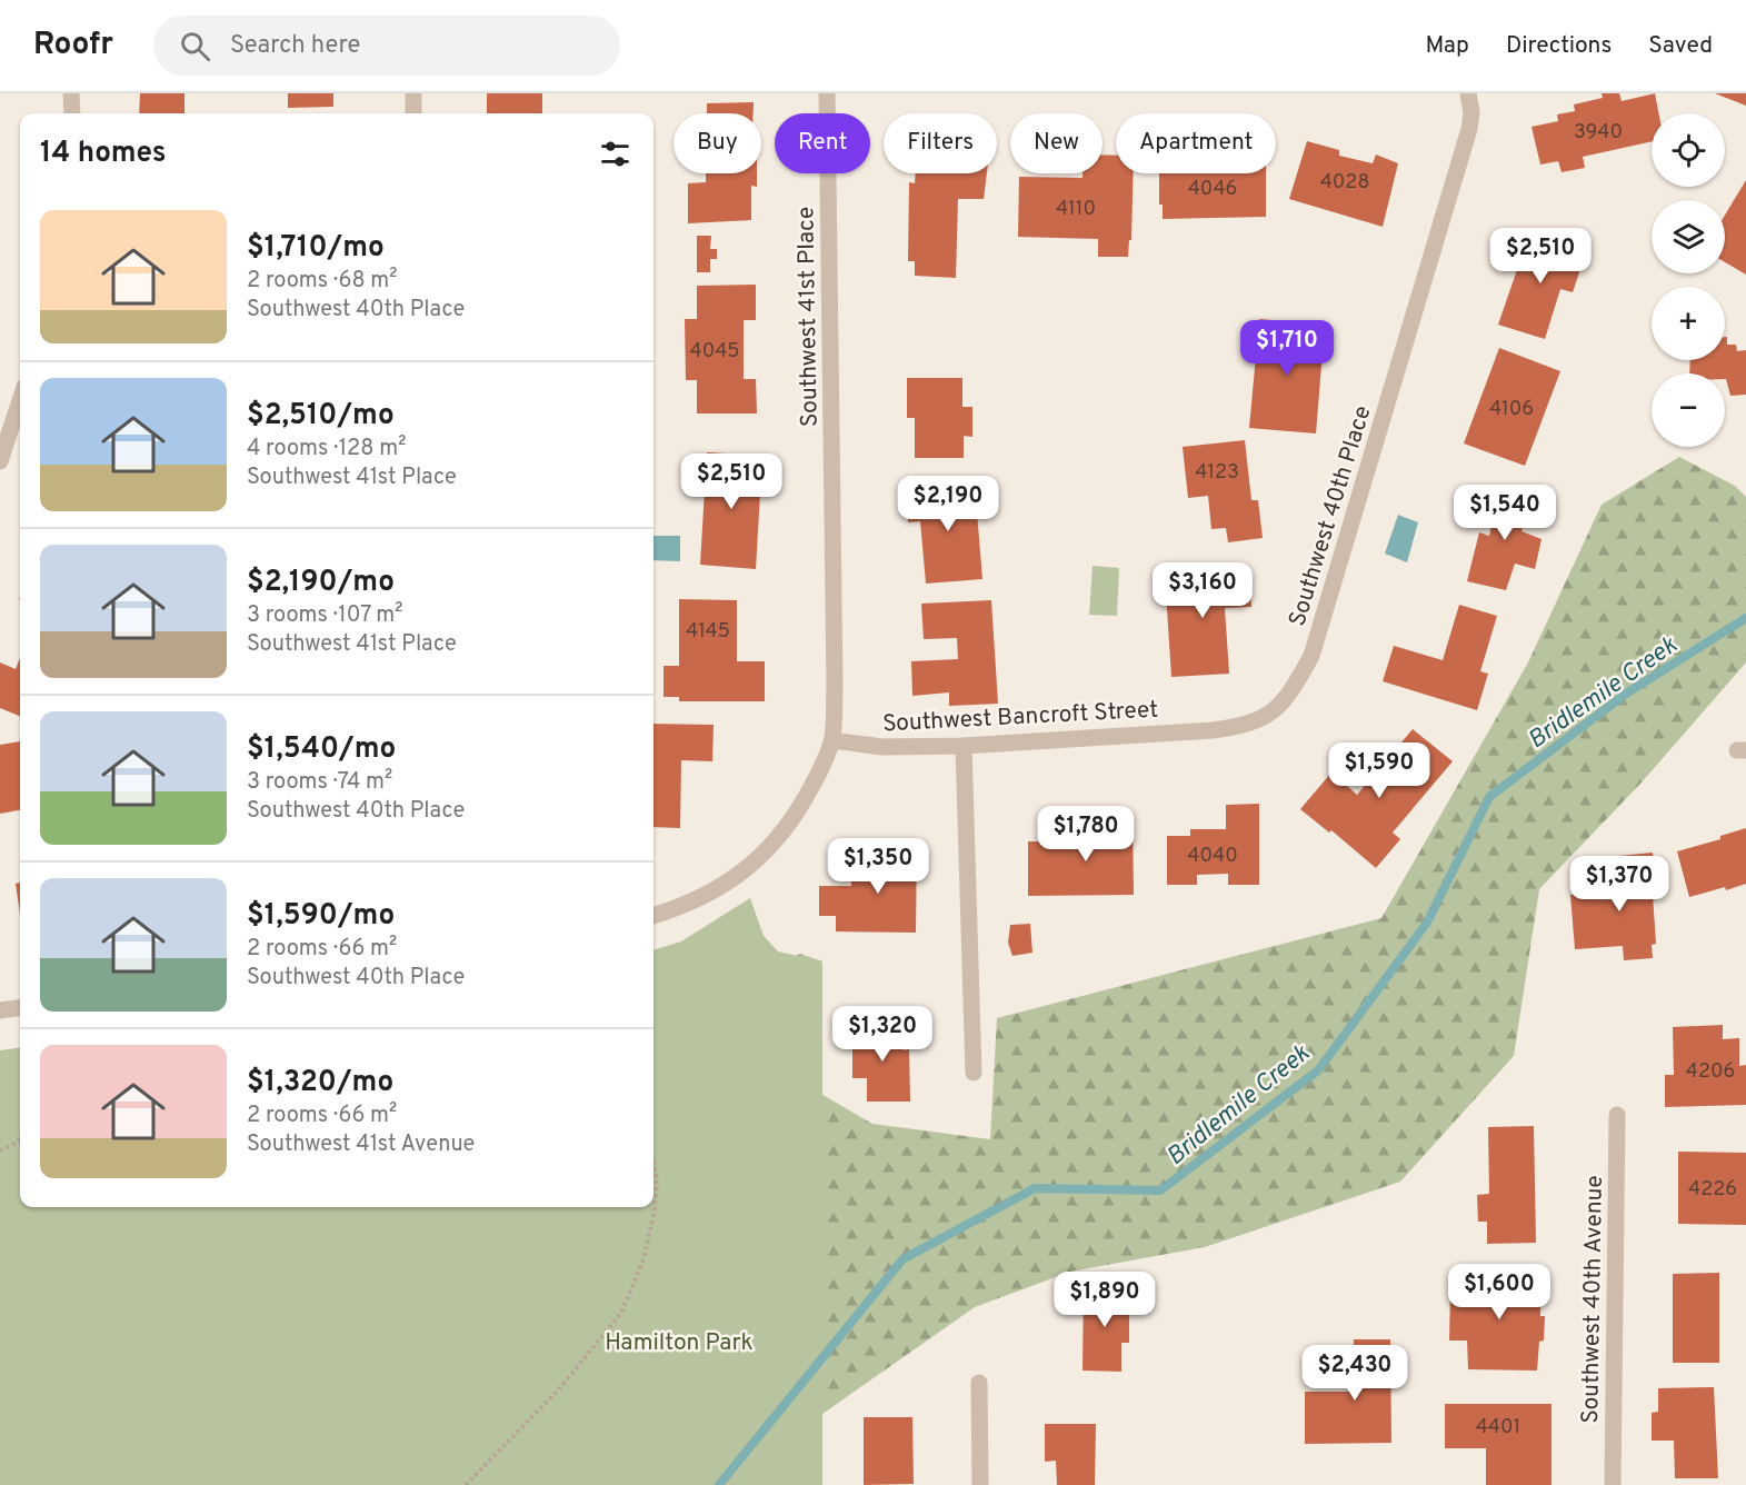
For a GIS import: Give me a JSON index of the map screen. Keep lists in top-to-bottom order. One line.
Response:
{"streets":{"street":["Southwest 41st Place","Southwest 40th Place","Southwest Bancroft Street","Southwest 40th Avenue"]},"crossings":[["Southwest 41st Place","Southwest Bancroft Street"],["Southwest 40th Place","Southwest Bancroft Street"]],"water":["Bridlemile Creek"],"parks":["Hamilton Park"],"house_numbers":["3940","4028","4046","4110","4045","4106","4123","4145","4040","4206","4226","4401"],"page":{"header":"Roofr","search":"Search here","nav":["Map","Directions","Saved"],"map_buttons":["+","−"],"chip":["Buy","Rent","Filters","New","Apartment"],"heading":"14 homes","list":[{"name":"$1,710/mo","note":"2 rooms · 68 m² · Southwest 40th Place"},{"name":"$2,510/mo","note":"4 rooms · 128 m² · Southwest 41st Place"},{"name":"$2,190/mo","note":"3 rooms · 107 m² · Southwest 41st Place"},{"name":"$1,540/mo","note":"3 rooms · 74 m² · Southwest 40th Place"},{"name":"$1,590/mo","note":"2 rooms · 66 m² · Southwest 40th Place"},{"name":"$1,320/mo","note":"2 rooms · 66 m² · Southwest 41st Avenue"}],"price":["$2,510","$1,710","$2,510","$2,190","$1,540","$3,160","$1,590","$1,780","$1,350","$1,370","$1,320","$1,600","$1,890","$2,430"]}}
